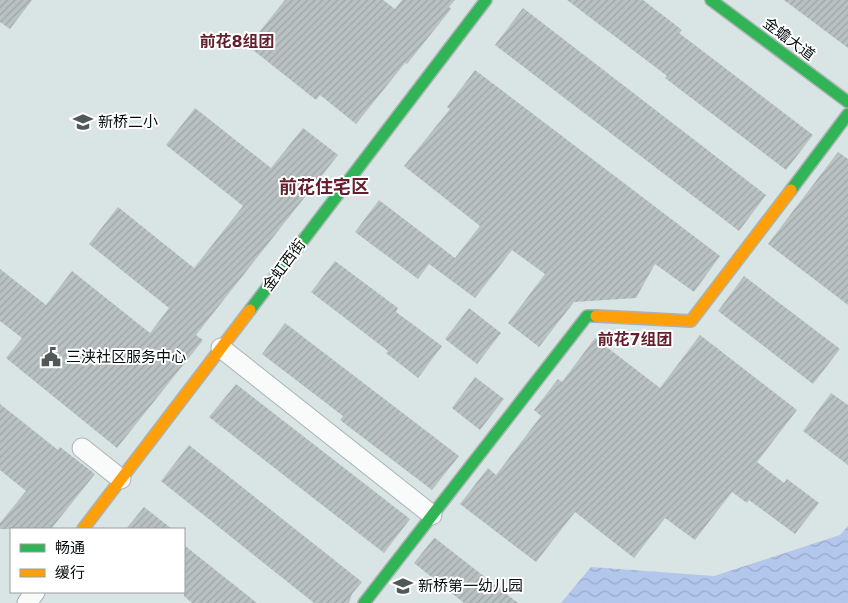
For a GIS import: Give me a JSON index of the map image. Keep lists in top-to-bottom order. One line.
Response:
{"streets":{"street":["金蟾大道","金虹西街"]},"districts":["前花8组团","前花住宅区","前花7组团"],"places":{"school or university":["新桥二小","新桥第一幼儿园"],"public building":["三浃社区服务中心"]},"legend":["畅通","缓行"]}
